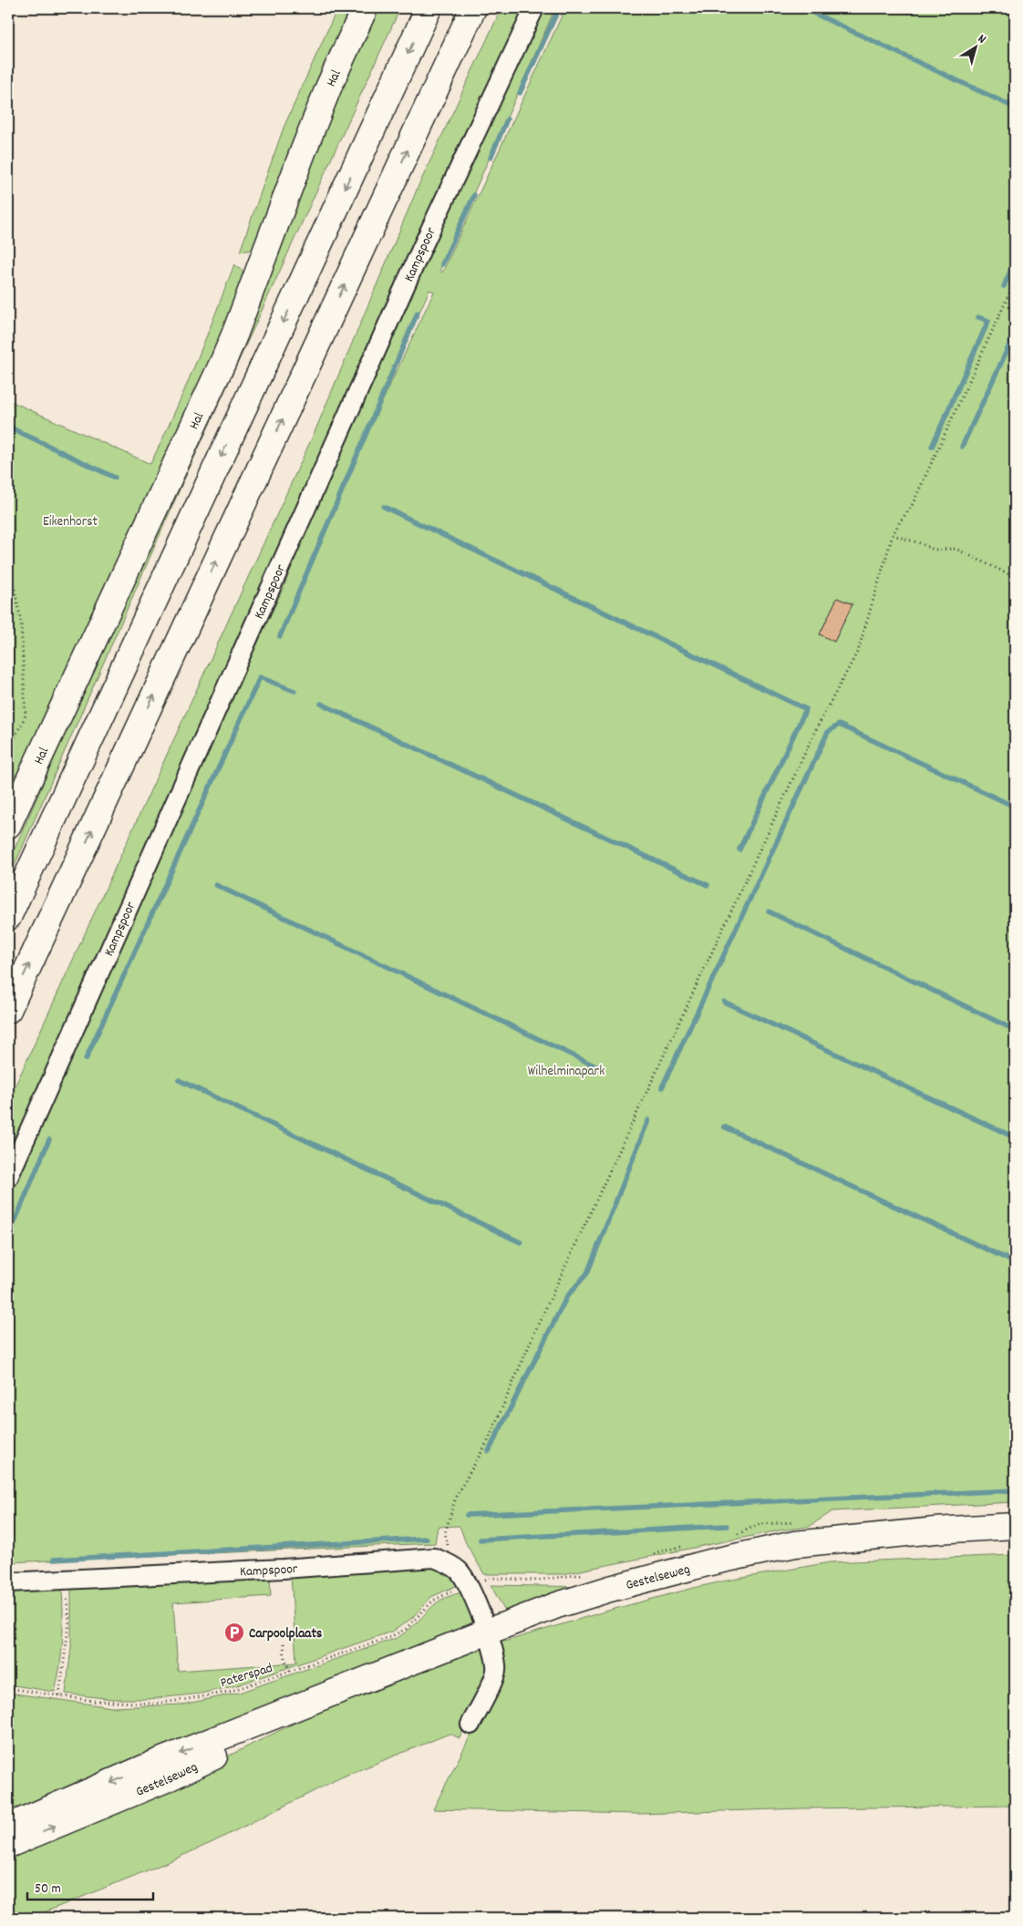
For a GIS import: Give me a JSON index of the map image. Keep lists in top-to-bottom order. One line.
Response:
{"streets":{"main road":["Hal","Gestelseweg"],"street":["Kampspoor"],"path":["Paterspad"]},"parks":["Eikenhorst","Wilhelminapark"],"places":{"parking":["Carpoolplaats"]},"scale_bar":"50 m","north":"top right"}
